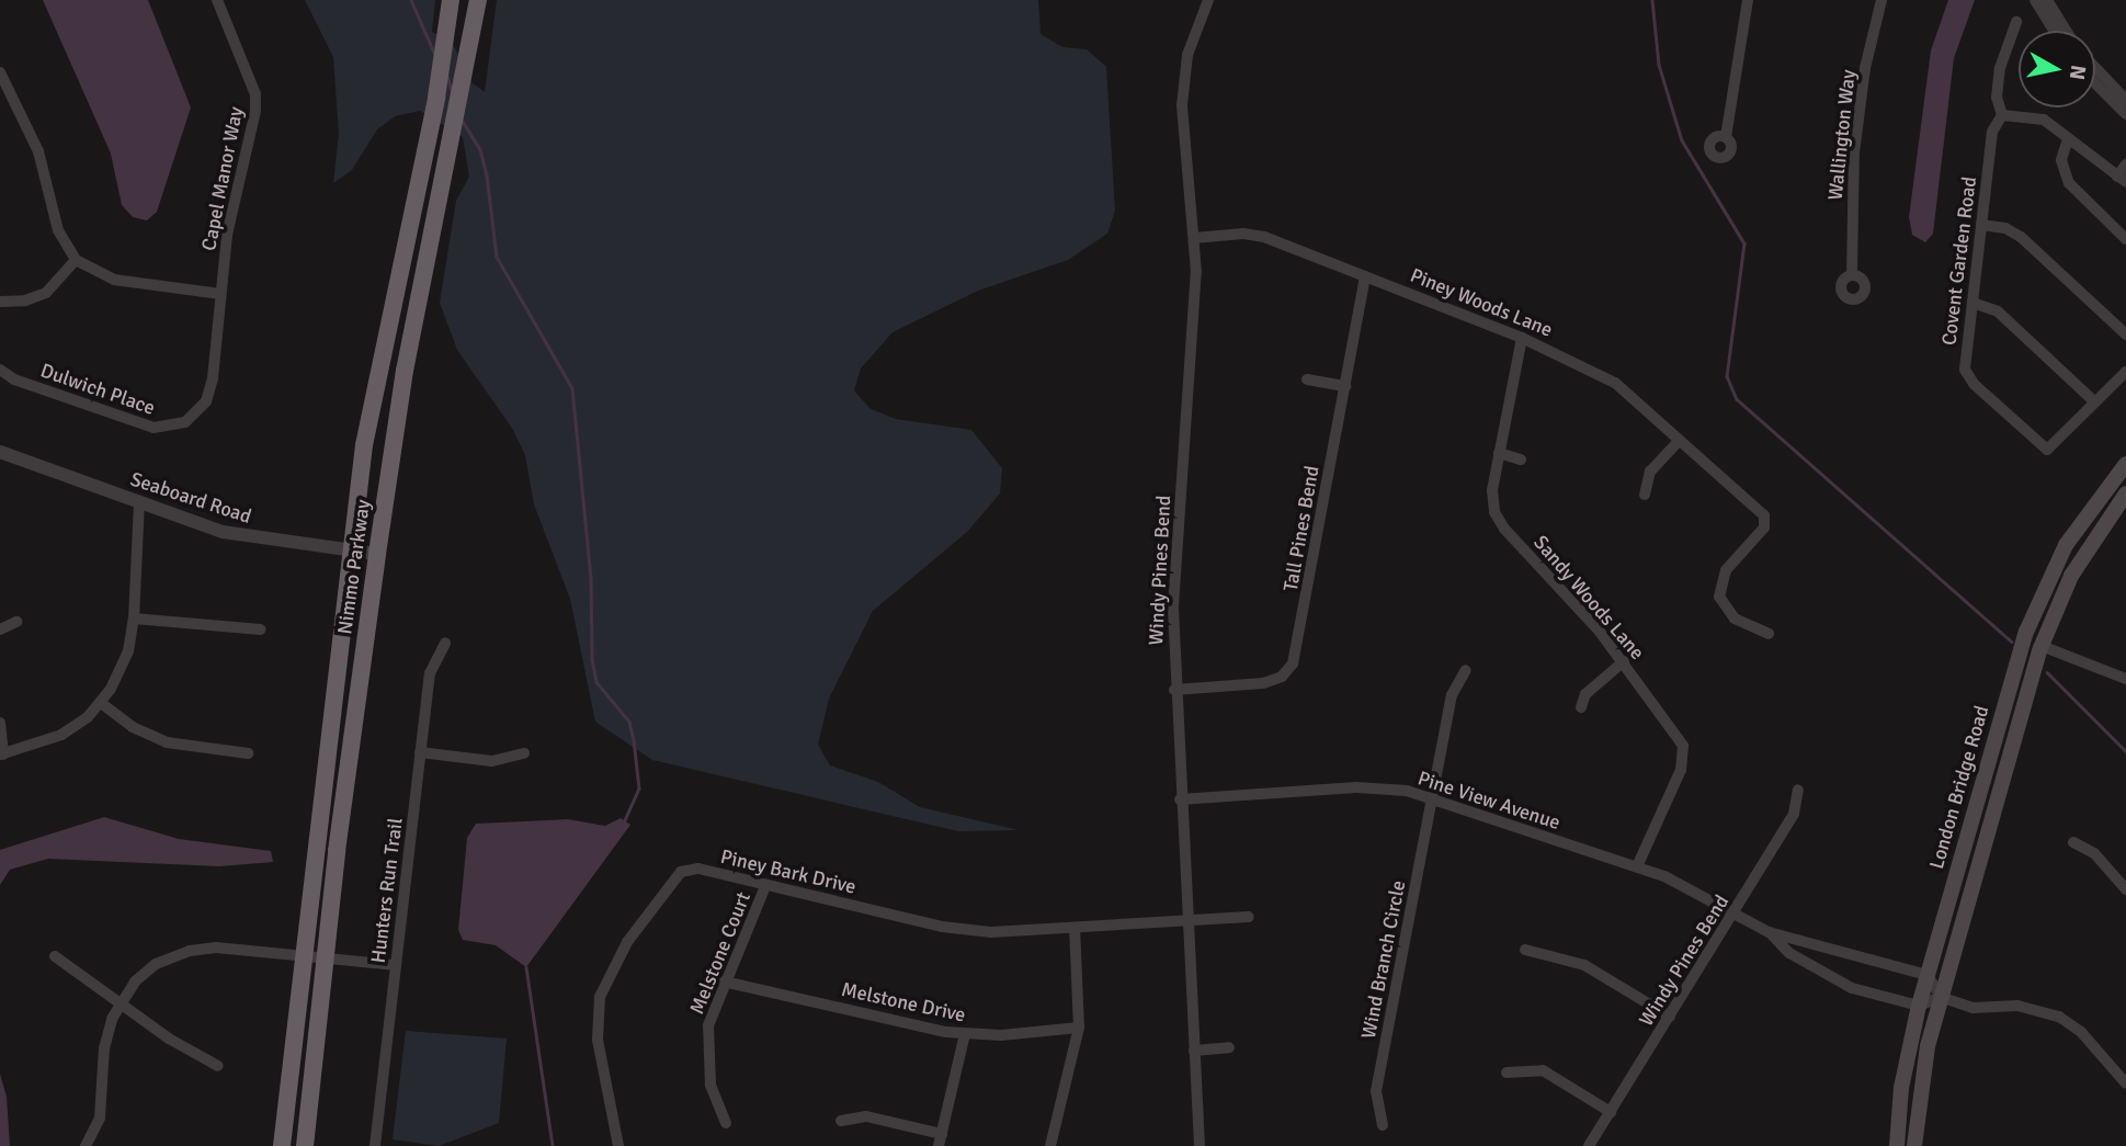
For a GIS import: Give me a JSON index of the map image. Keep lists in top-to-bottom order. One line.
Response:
{"streets":{"highway":["Nimmo Parkway"],"main road":["London Bridge Road"],"street":["Wallington Way","Capel Manor Way","Covent Garden Road","Piney Woods Lane","Dulwich Place","Seaboard Road","Tall Pines Bend","Windy Pines Bend","Sandy Woods Lane","Pine View Avenue","Piney Bark Drive","Hunters Run Trail","Melstone Court","Wind Branch Circle","Melstone Drive"]},"crossings":[["Capel Manor Way","Dulwich Place"],["Piney Woods Lane","Tall Pines Bend"],["Piney Woods Lane","Windy Pines Bend"],["Piney Woods Lane","Sandy Woods Lane"],["Seaboard Road","Nimmo Parkway"],["Tall Pines Bend","Windy Pines Bend"],["Windy Pines Bend","Pine View Avenue"],["Windy Pines Bend","Piney Bark Drive"],["Sandy Woods Lane","Pine View Avenue"],["London Bridge Road","Pine View Avenue"],["Pine View Avenue","Wind Branch Circle"],["Piney Bark Drive","Melstone Court"],["Melstone Court","Melstone Drive"]],"north":"right"}
